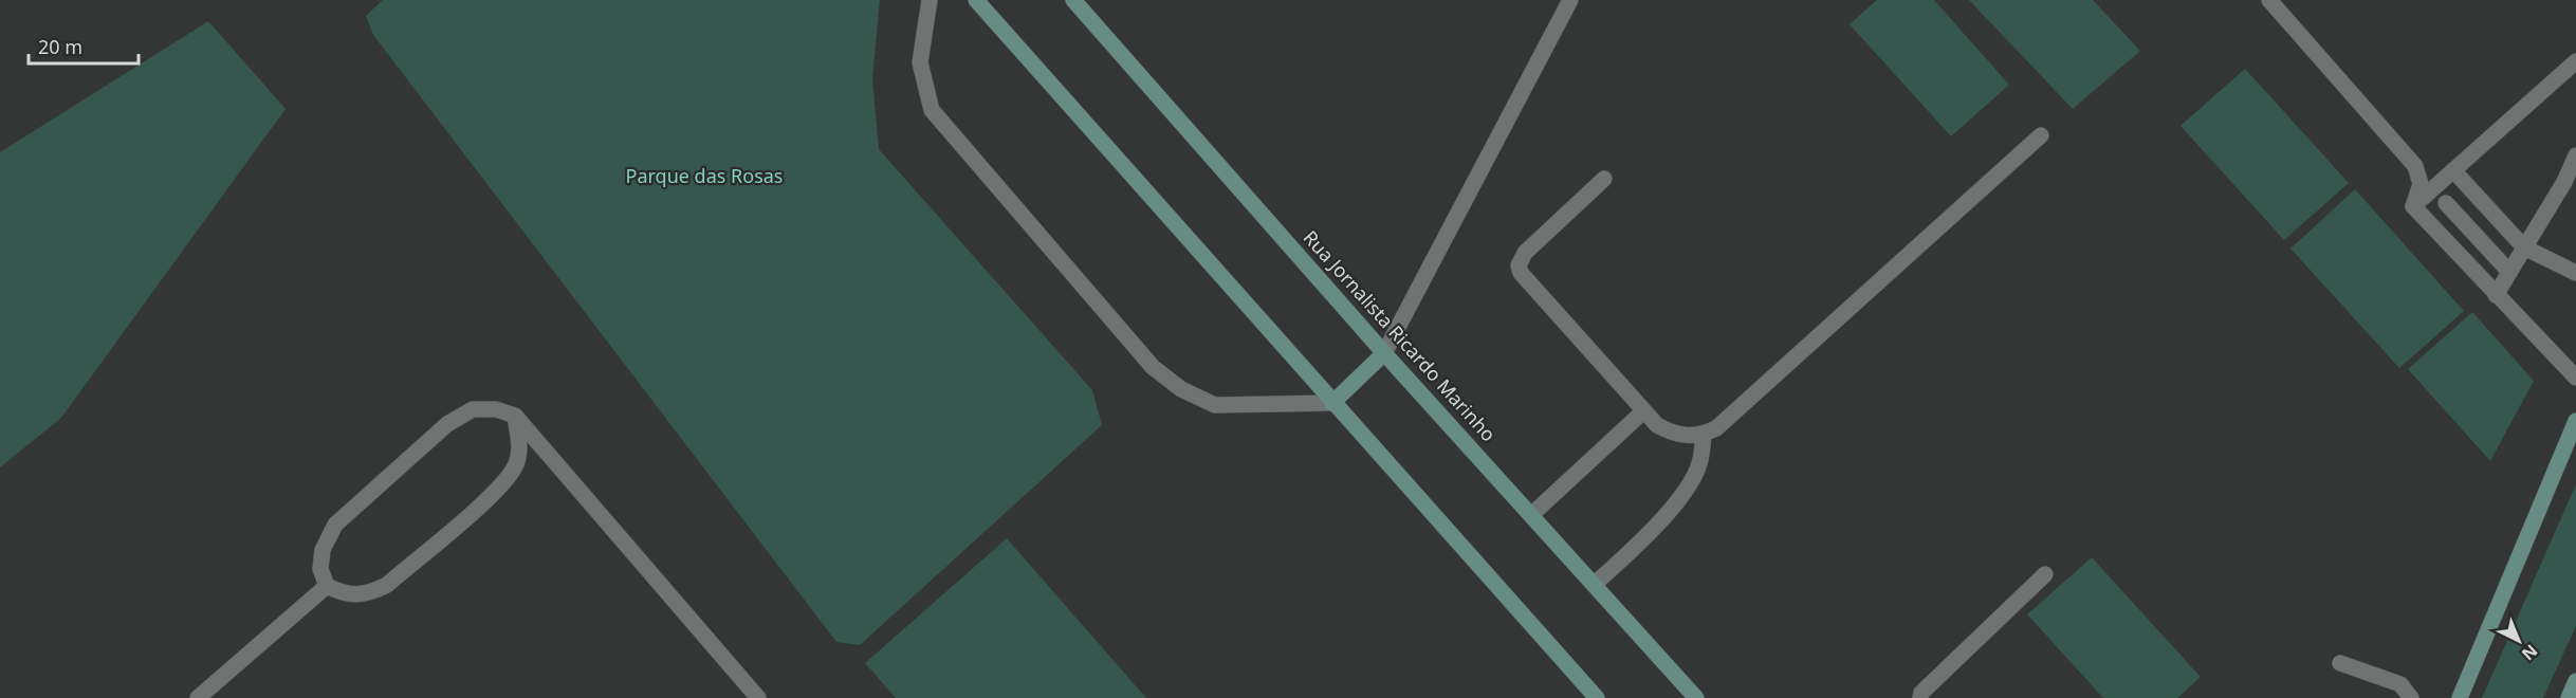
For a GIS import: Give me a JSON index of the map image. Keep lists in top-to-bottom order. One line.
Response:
{"streets":{"street":["Rua Jornalista Ricardo Marinho"]},"parks":["Parque das Rosas"],"scale_bar":"20 m","north":"bottom right"}
